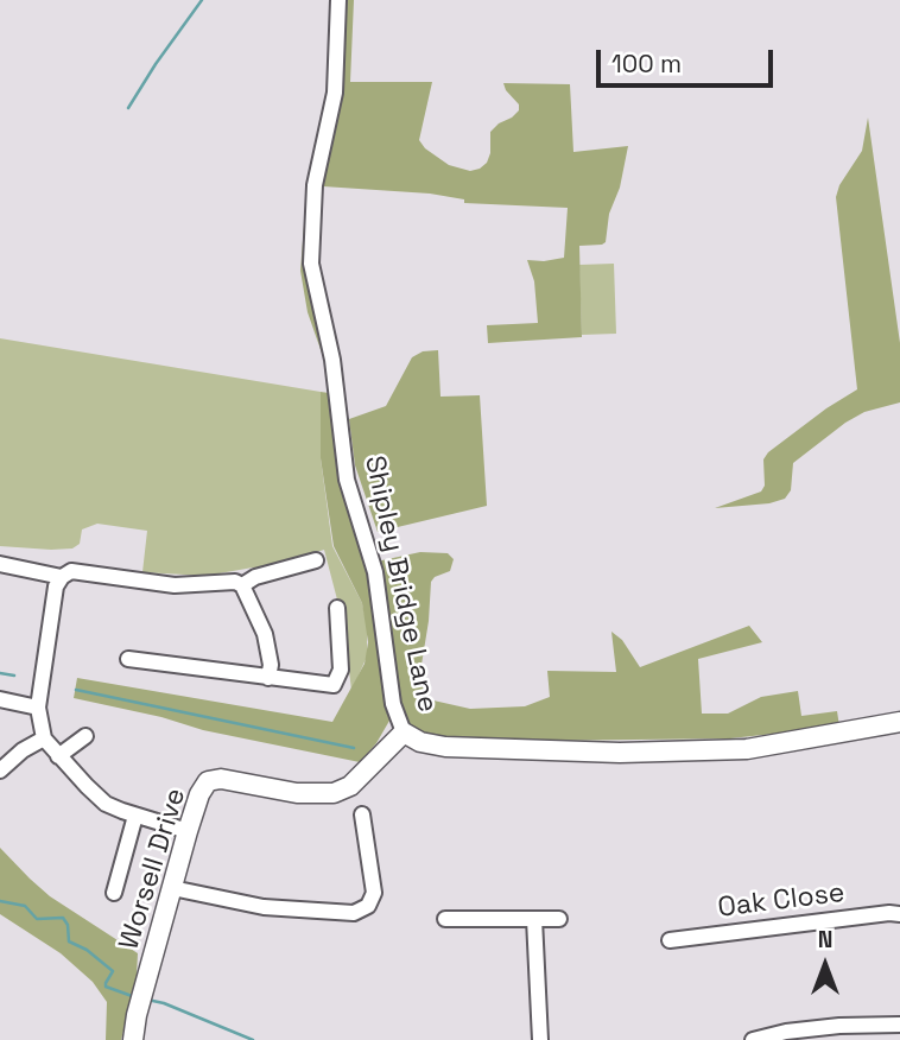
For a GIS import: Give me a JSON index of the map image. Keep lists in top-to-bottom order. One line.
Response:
{"streets":{"street":["Shipley Bridge Lane","Worsell Drive","Oak Close"]},"crossings":[["Shipley Bridge Lane","Worsell Drive"]],"scale_bar":"100 m","north":"top"}
